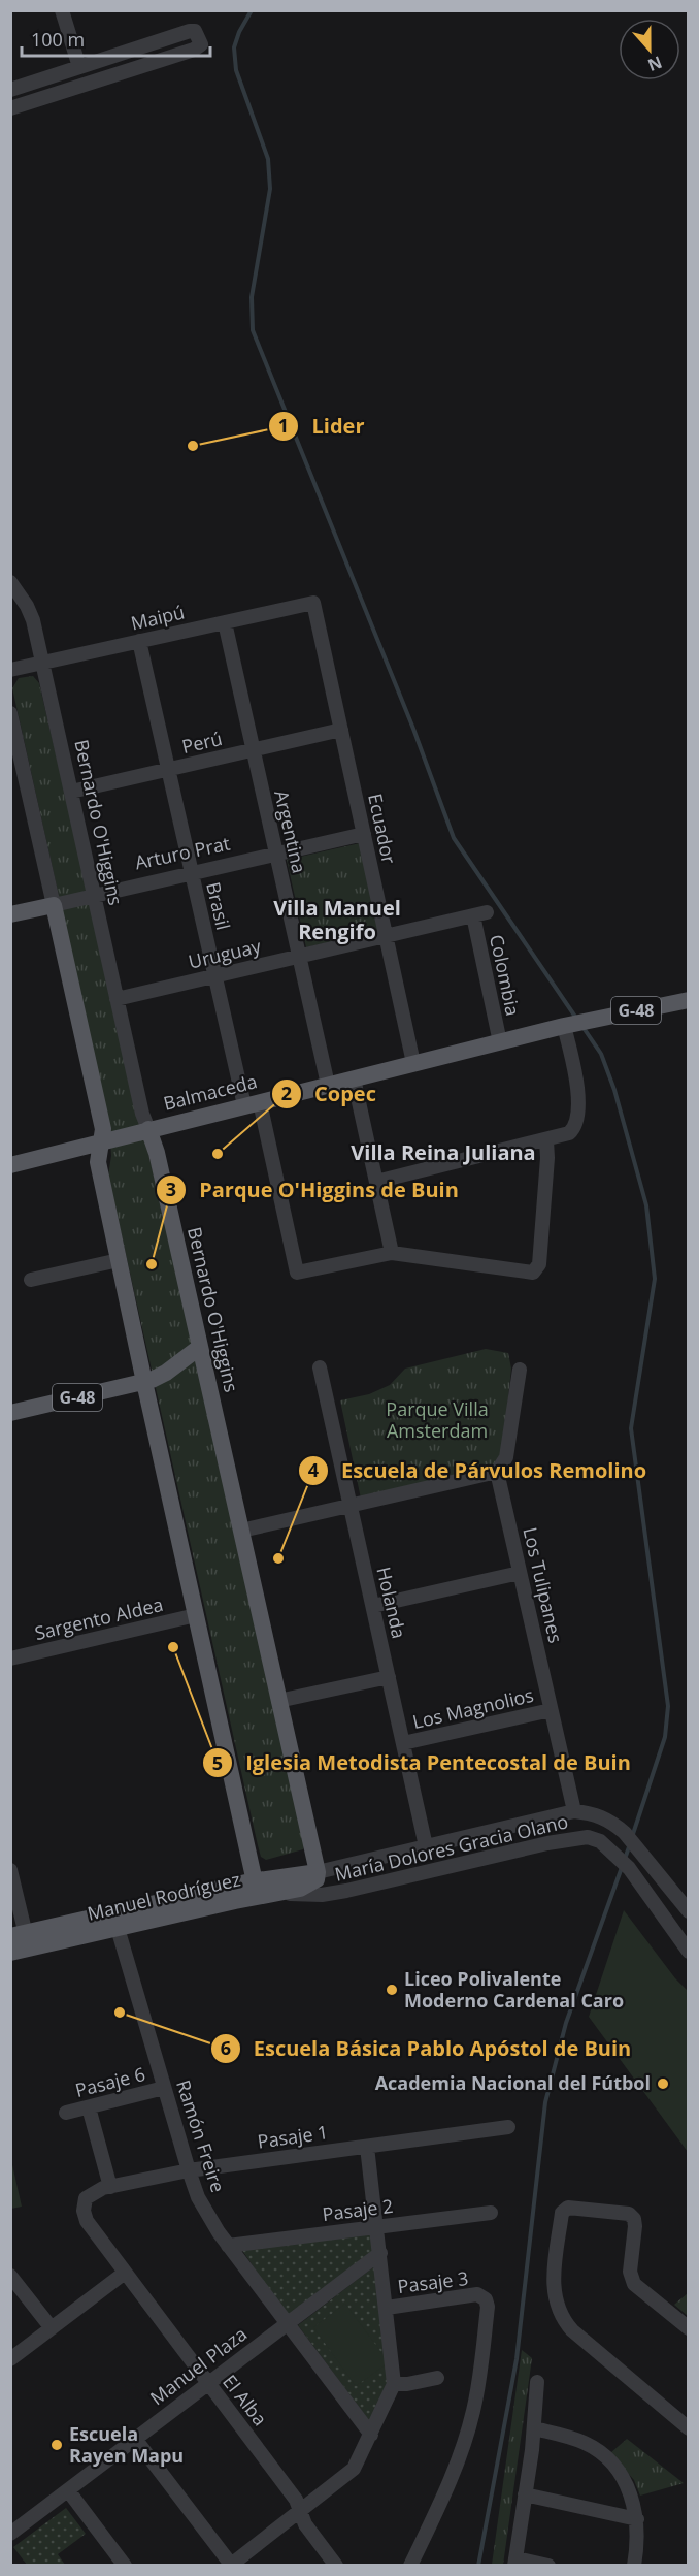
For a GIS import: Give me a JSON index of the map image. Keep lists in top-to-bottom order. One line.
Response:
{"streets":{"main road":["Bernardo O'Higgins","Arturo Prat","G-48","Balmaceda","Manuel Rodríguez"],"street":["Maipú","Perú","Ecuador","Argentina","Brasil","Uruguay","Colombia","Los Tulipanes","Holanda","Sargento Aldea","Los Magnolios","María Dolores Gracia Olano","Pasaje 6","Ramón Freire","Pasaje 1","Pasaje 2","Pasaje 3","Manuel Plaza","El Alba"]},"crossings":[["Maipú","Bernardo O'Higgins"],["Maipú","Ecuador"],["Maipú","Argentina"],["Maipú","Brasil"],["Perú","Bernardo O'Higgins"],["Perú","Ecuador"],["Perú","Argentina"],["Perú","Brasil"],["Bernardo O'Higgins","Arturo Prat"],["Bernardo O'Higgins","Uruguay"],["Bernardo O'Higgins","G-48"],["Bernardo O'Higgins","Balmaceda"],["Bernardo O'Higgins","Manuel Rodríguez"],["Ecuador","Arturo Prat"],["Ecuador","Uruguay"],["Ecuador","Balmaceda"],["Argentina","Arturo Prat"],["Argentina","Uruguay"],["Argentina","Balmaceda"],["Arturo Prat","Brasil"],["Brasil","Uruguay"],["Brasil","Balmaceda"],["Uruguay","Colombia"],["Colombia","Balmaceda"],["G-48","Balmaceda"],["Los Tulipanes","Los Magnolios"],["Los Tulipanes","María Dolores Gracia Olano"],["Los Tulipanes","Manuel Rodríguez"],["Holanda","Los Magnolios"],["Holanda","Manuel Rodríguez"],["María Dolores Gracia Olano","Manuel Rodríguez"],["Manuel Rodríguez","Ramón Freire"],["Pasaje 6","Ramón Freire"],["Ramón Freire","Pasaje 1"],["Ramón Freire","Pasaje 2"],["Ramón Freire","Manuel Plaza"],["Pasaje 1","El Alba"],["Manuel Plaza","El Alba"]],"districts":["Villa Manuel Rengifo","Villa Reina Juliana"],"parks":["Parque Villa Amsterdam"],"places":["Lider","Copec","Parque O'Higgins de Buin","Escuela de Párvulos Remolino","Iglesia Metodista Pentecostal de Buin","Liceo Polivalente Moderno Cardenal Caro","Escuela Básica Pablo Apóstol de Buin","Academia Nacional del Fútbol","Escuela Rayen Mapu"],"scale_bar":"100 m","north":"bottom"}
